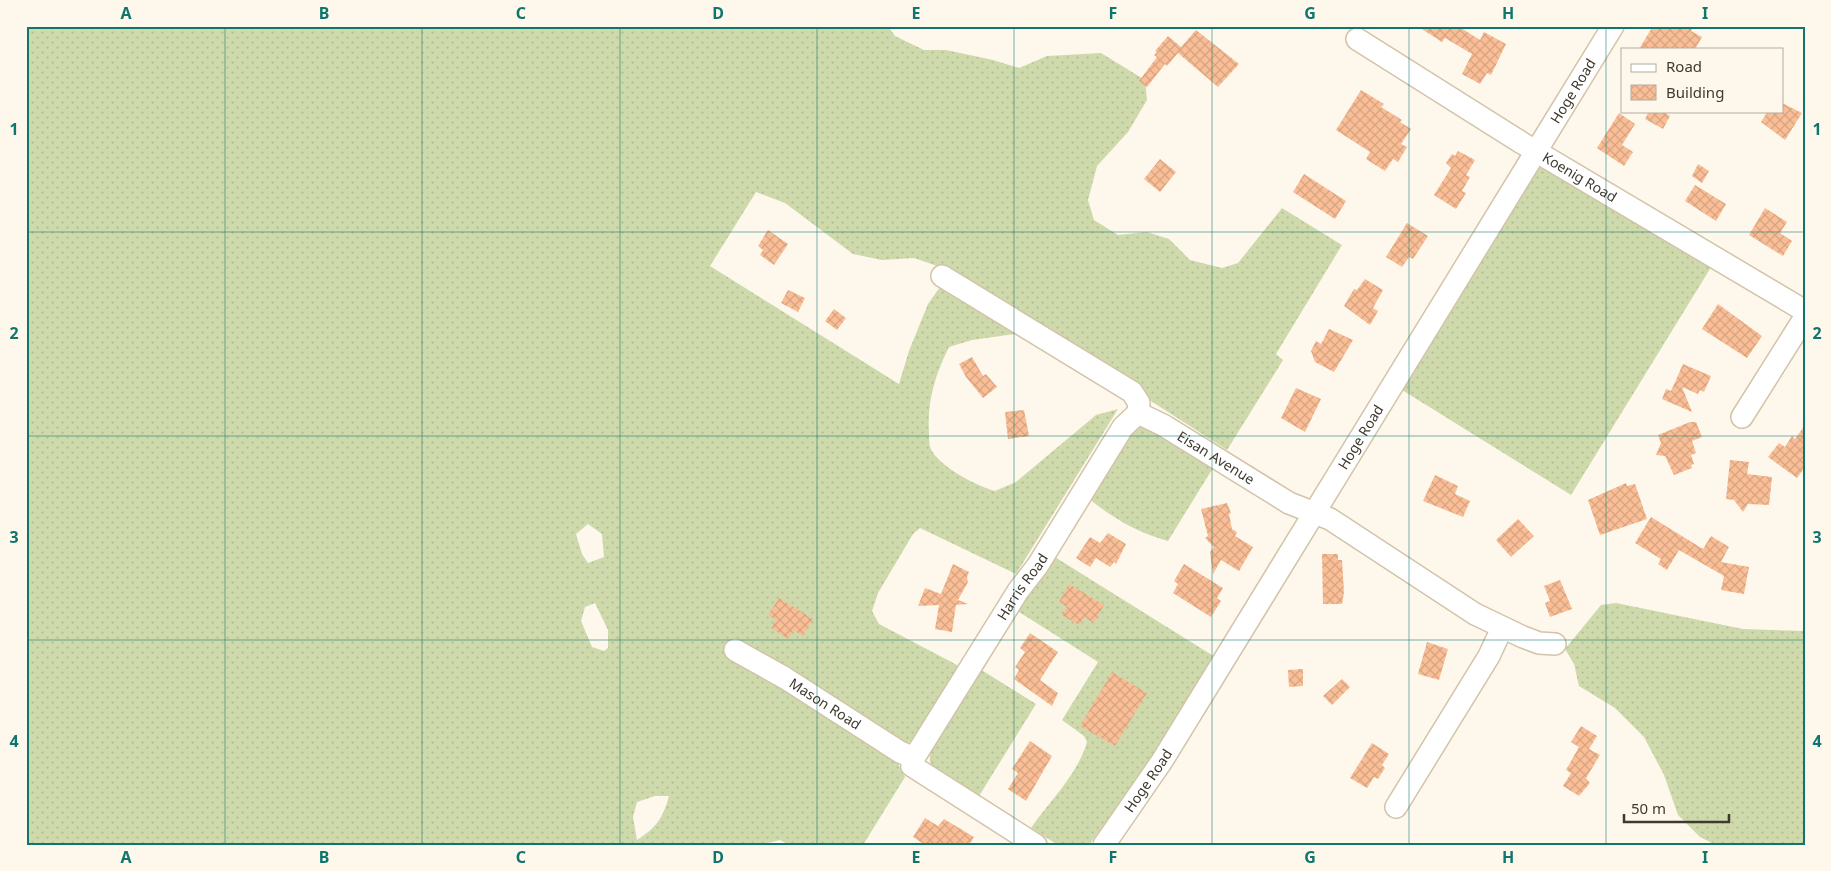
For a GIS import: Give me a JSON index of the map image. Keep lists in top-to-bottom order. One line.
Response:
{"streets":{"street":["Hoge Road","Koenig Road","Eisan Avenue","Harris Road","Mason Road"]},"crossings":[["Hoge Road","Koenig Road"],["Hoge Road","Eisan Avenue"],["Eisan Avenue","Harris Road"],["Harris Road","Mason Road"]],"legend":["Road","Building"],"scale_bar":"50 m","grid":{"columns":["A","B","C","D","E","F","G","H","I"],"rows":["1","2","3","4"]}}
